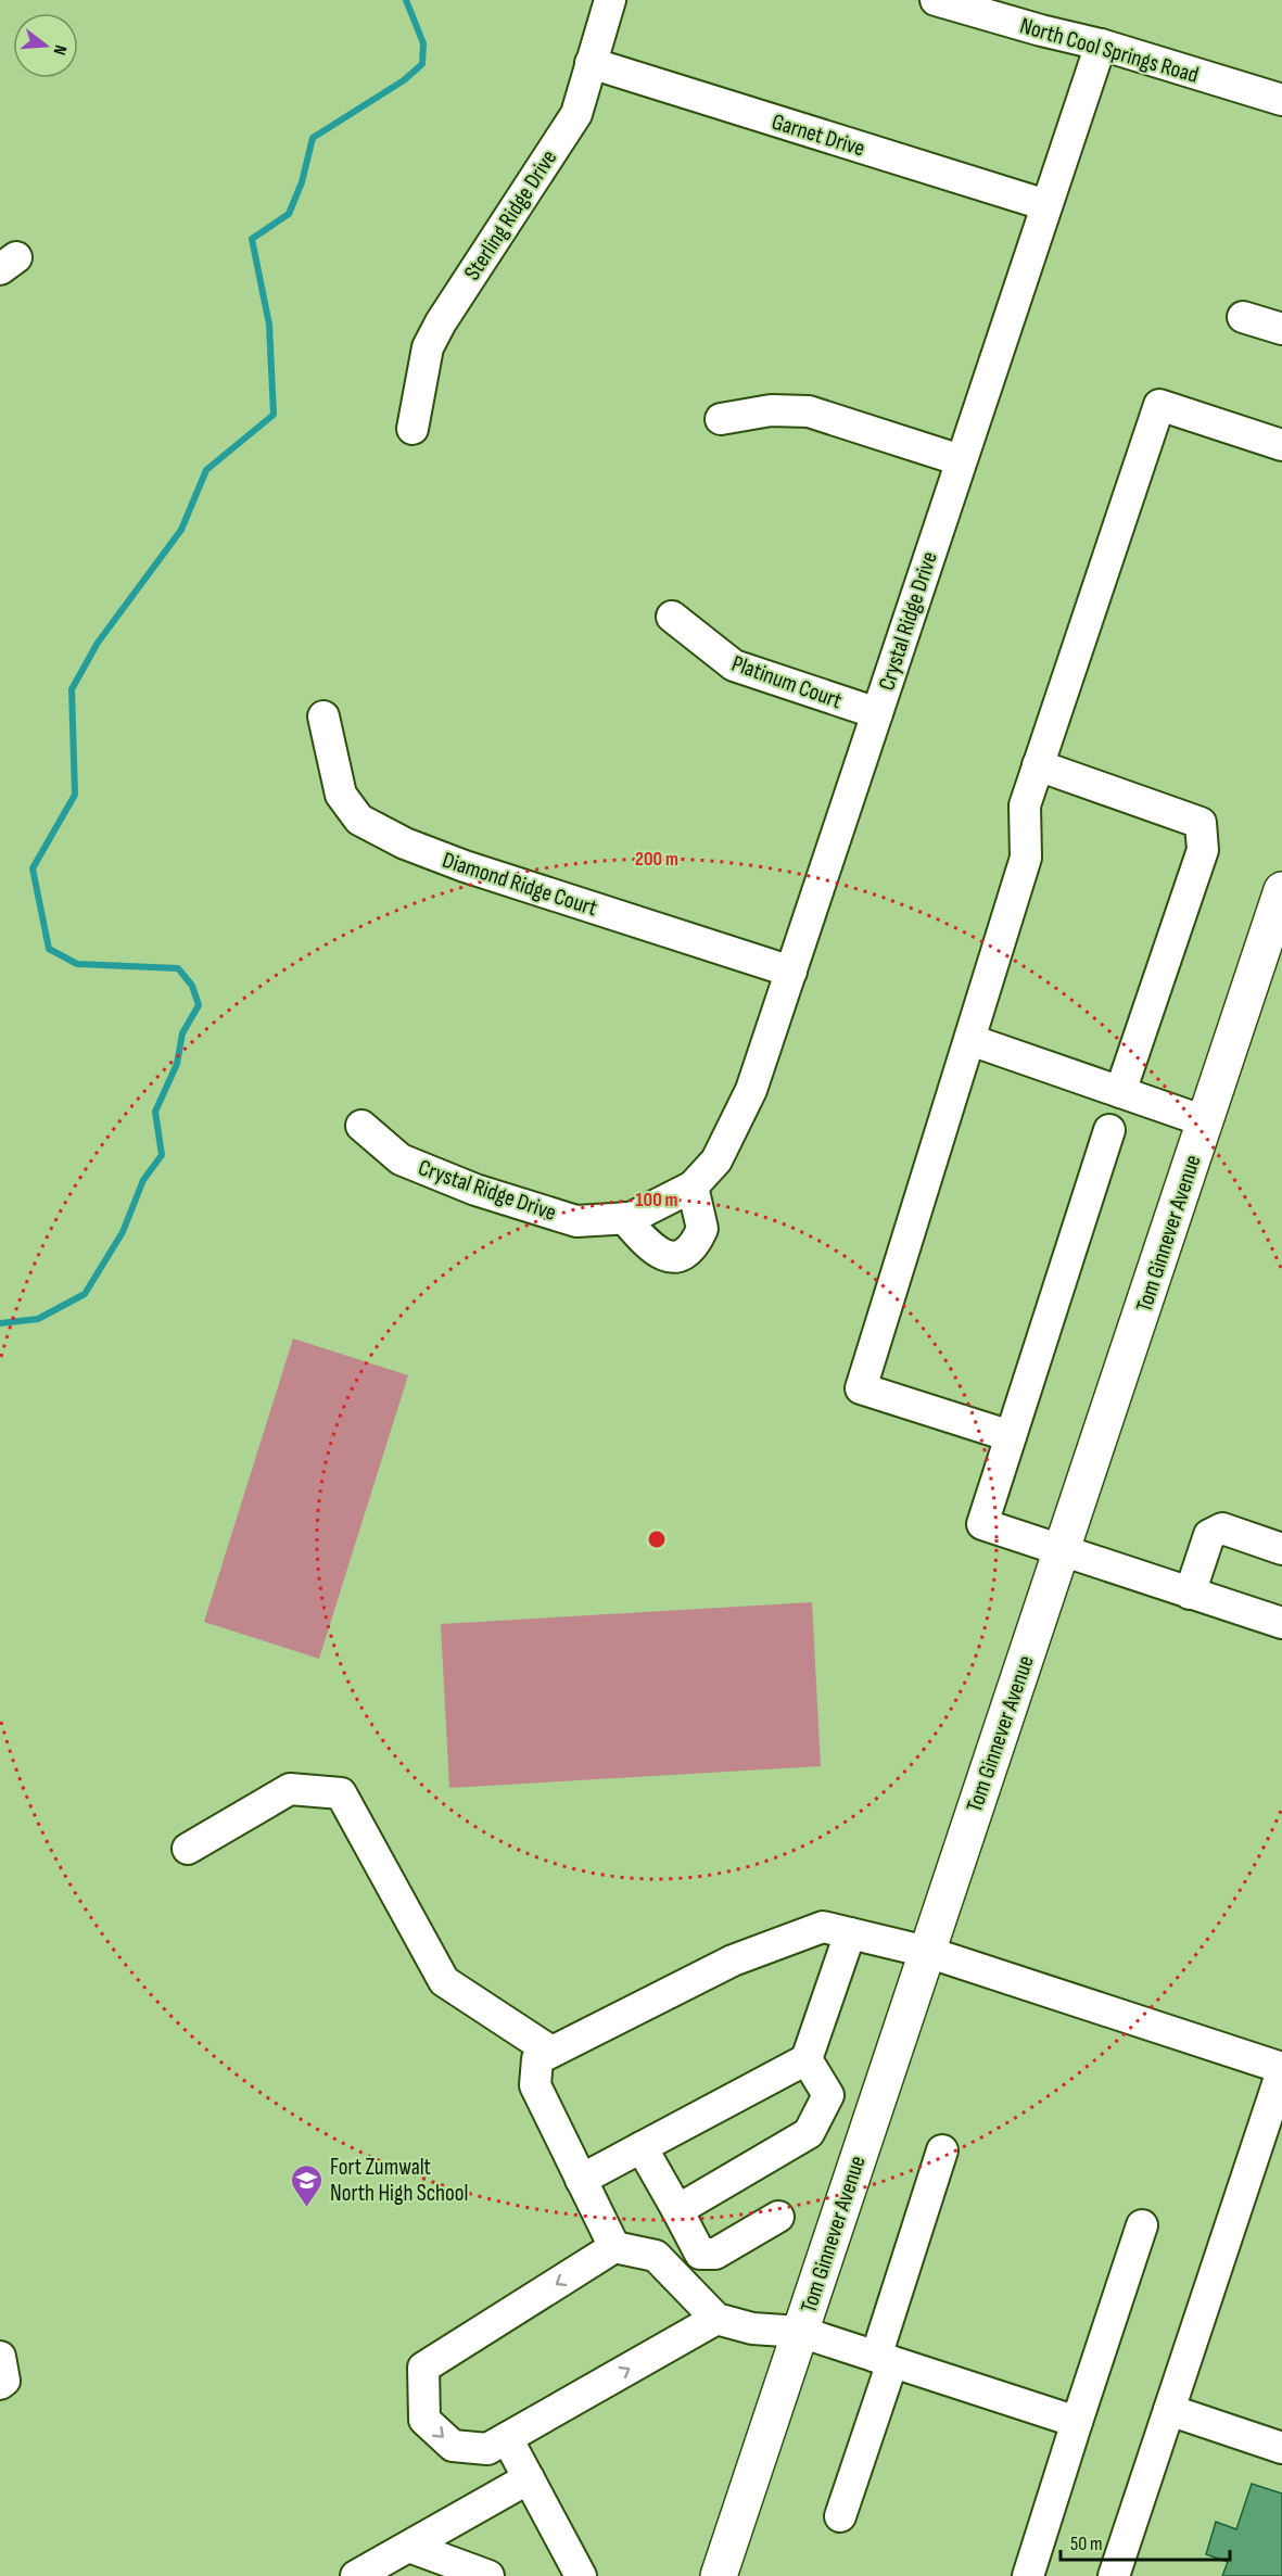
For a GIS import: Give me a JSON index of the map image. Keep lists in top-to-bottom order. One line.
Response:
{"streets":{"main road":["Tom Ginnever Avenue"],"street":["North Cool Springs Road","Garnet Drive","Sterling Ridge Drive","Crystal Ridge Drive","Platinum Court","Diamond Ridge Court"]},"crossings":[["North Cool Springs Road","Crystal Ridge Drive"],["Garnet Drive","Sterling Ridge Drive"],["Garnet Drive","Crystal Ridge Drive"],["Crystal Ridge Drive","Platinum Court"],["Crystal Ridge Drive","Diamond Ridge Court"]],"places":{"school or university":["Fort Zumwalt North High School"]},"scale_bar":"50 m","north":"right","rings":["200 m","100 m"]}
